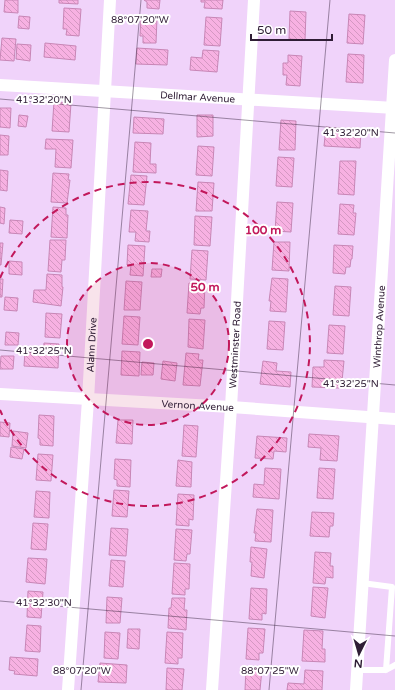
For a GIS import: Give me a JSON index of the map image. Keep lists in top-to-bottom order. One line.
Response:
{"streets":{"street":["Dellmar Avenue","Winthrop Avenue","Alann Drive","Westminster Road","Vernon Avenue"]},"crossings":[["Dellmar Avenue","Winthrop Avenue"],["Dellmar Avenue","Alann Drive"],["Dellmar Avenue","Westminster Road"],["Winthrop Avenue","Vernon Avenue"],["Alann Drive","Vernon Avenue"],["Westminster Road","Vernon Avenue"]],"scale_bar":"50 m","north":"bottom","coordinates":["88°07'20\"W","41°32'20\"N","41°32'25\"N","41°32'30\"N","88°07'25\"W"],"rings":["100 m","50 m"]}
